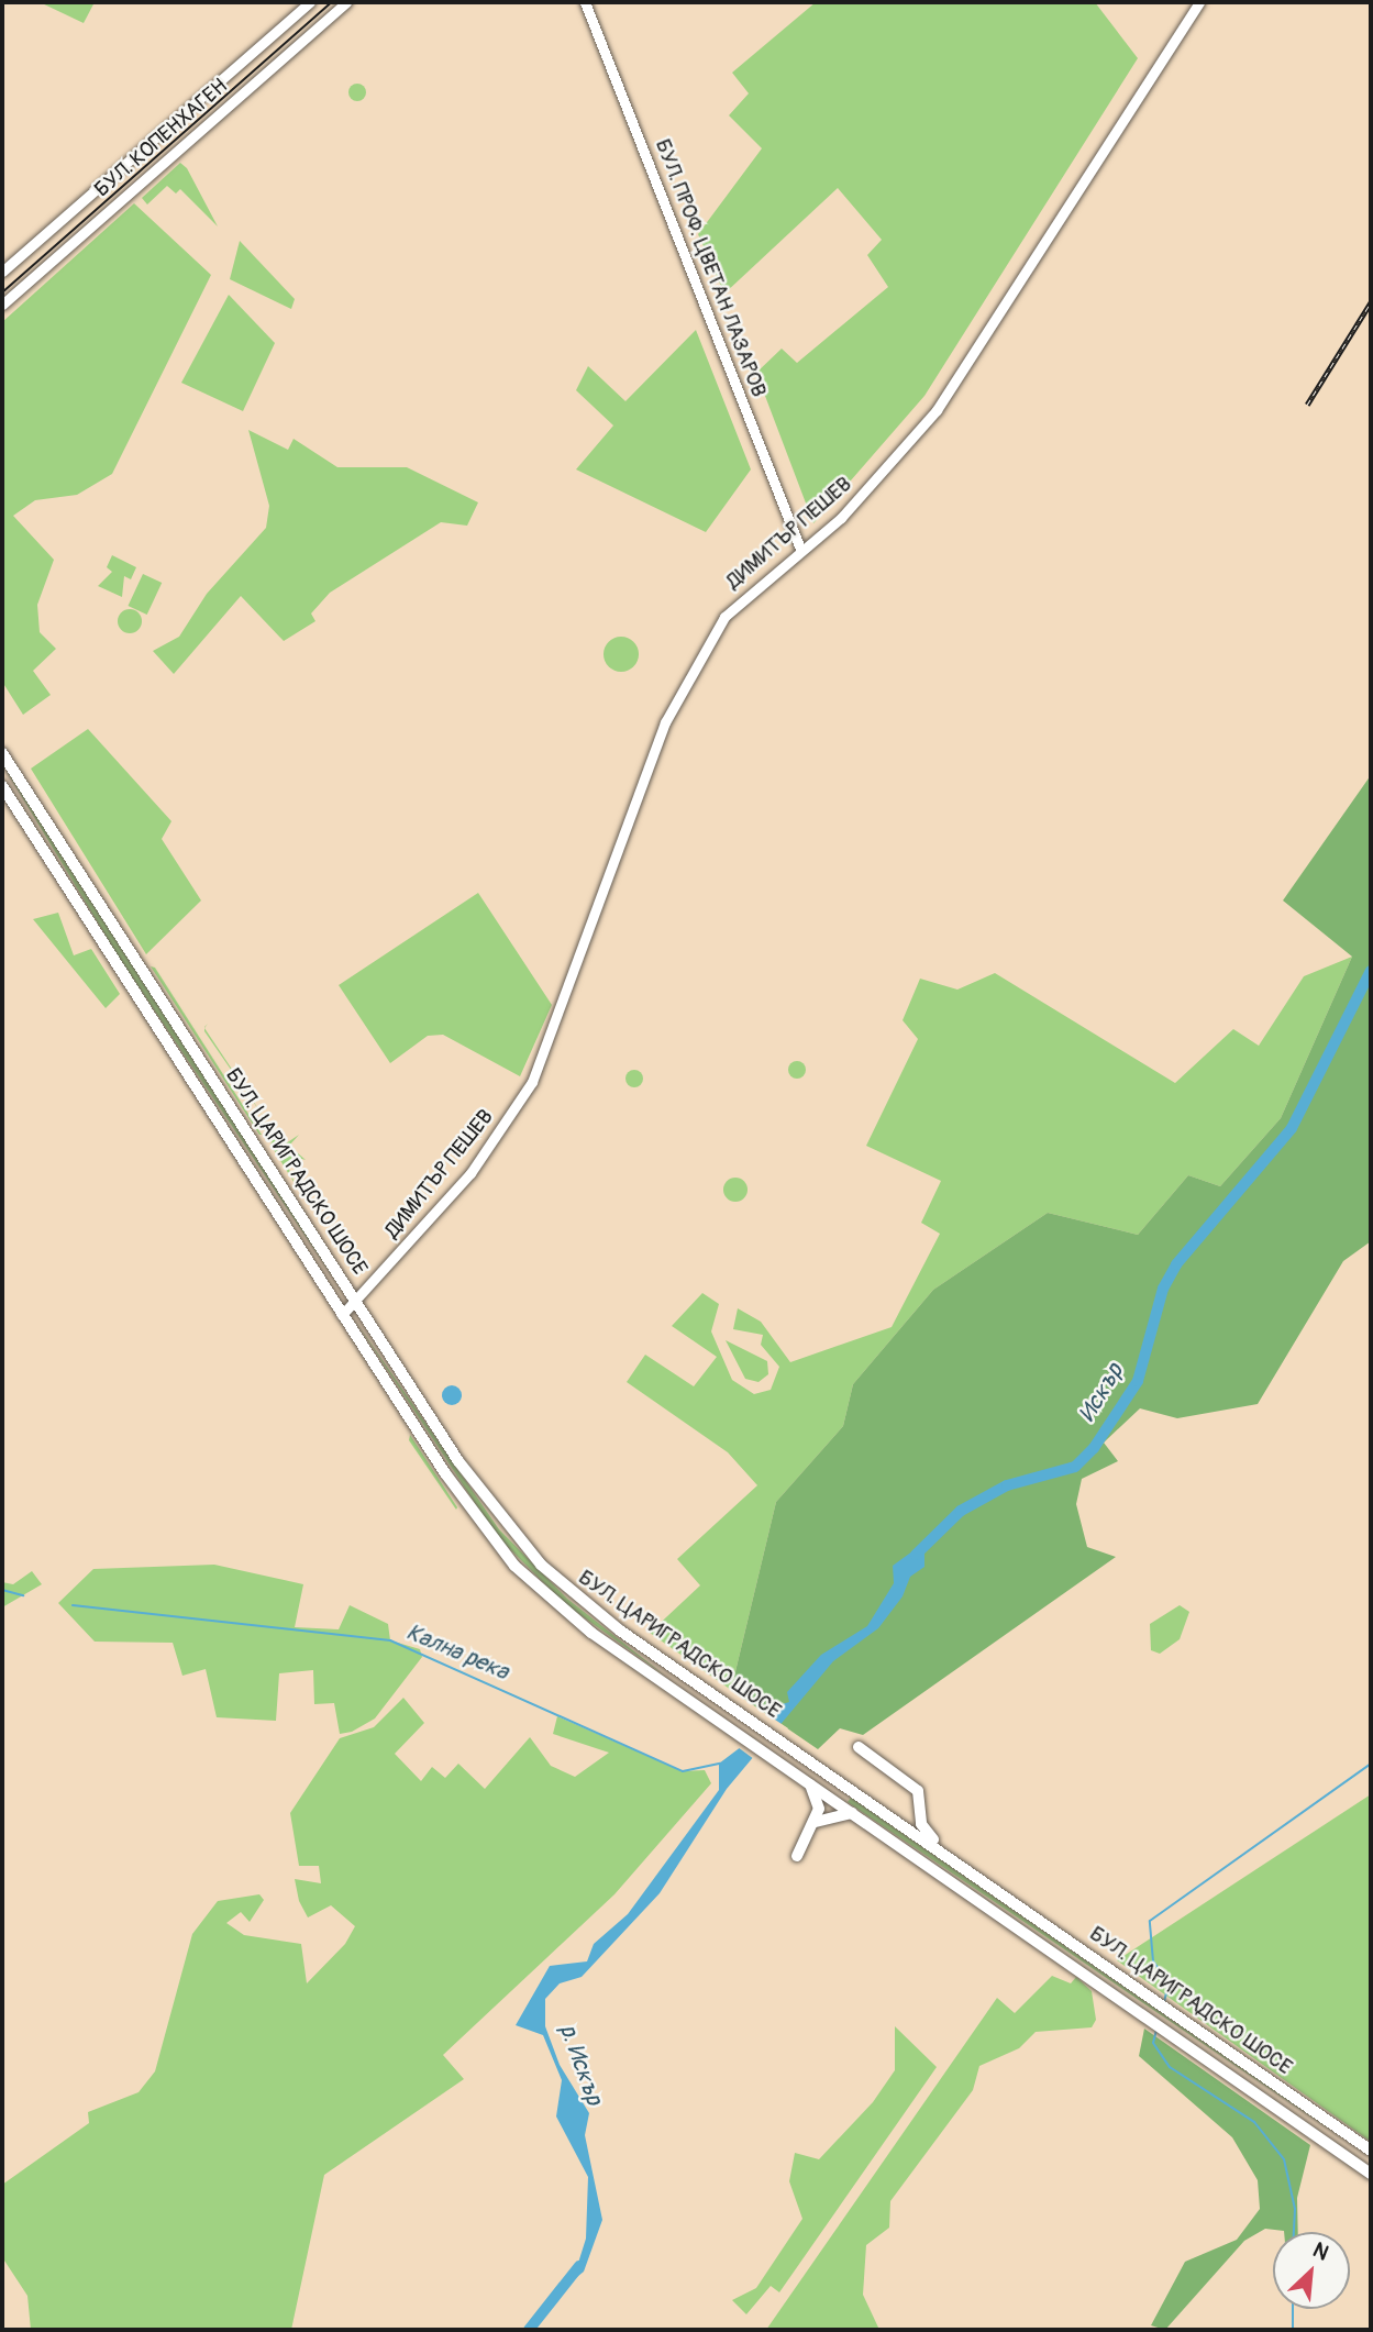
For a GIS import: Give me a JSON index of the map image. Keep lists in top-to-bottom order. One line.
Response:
{"streets":{"highway":["БУЛ. ЦАРИГРАДСКО ШОСЕ"],"main road":["БУЛ. КОПЕНХАГЕН","БУЛ. ПРОФ. ЦВЕТАН ЛАЗАРОВ","ДИМИТЪР ПЕШЕВ"]},"crossings":[["БУЛ. ПРОФ. ЦВЕТАН ЛАЗАРОВ","ДИМИТЪР ПЕШЕВ"],["ДИМИТЪР ПЕШЕВ","БУЛ. ЦАРИГРАДСКО ШОСЕ"]],"water":["Искър","Кална река","р. Искър"],"north":"top right"}
